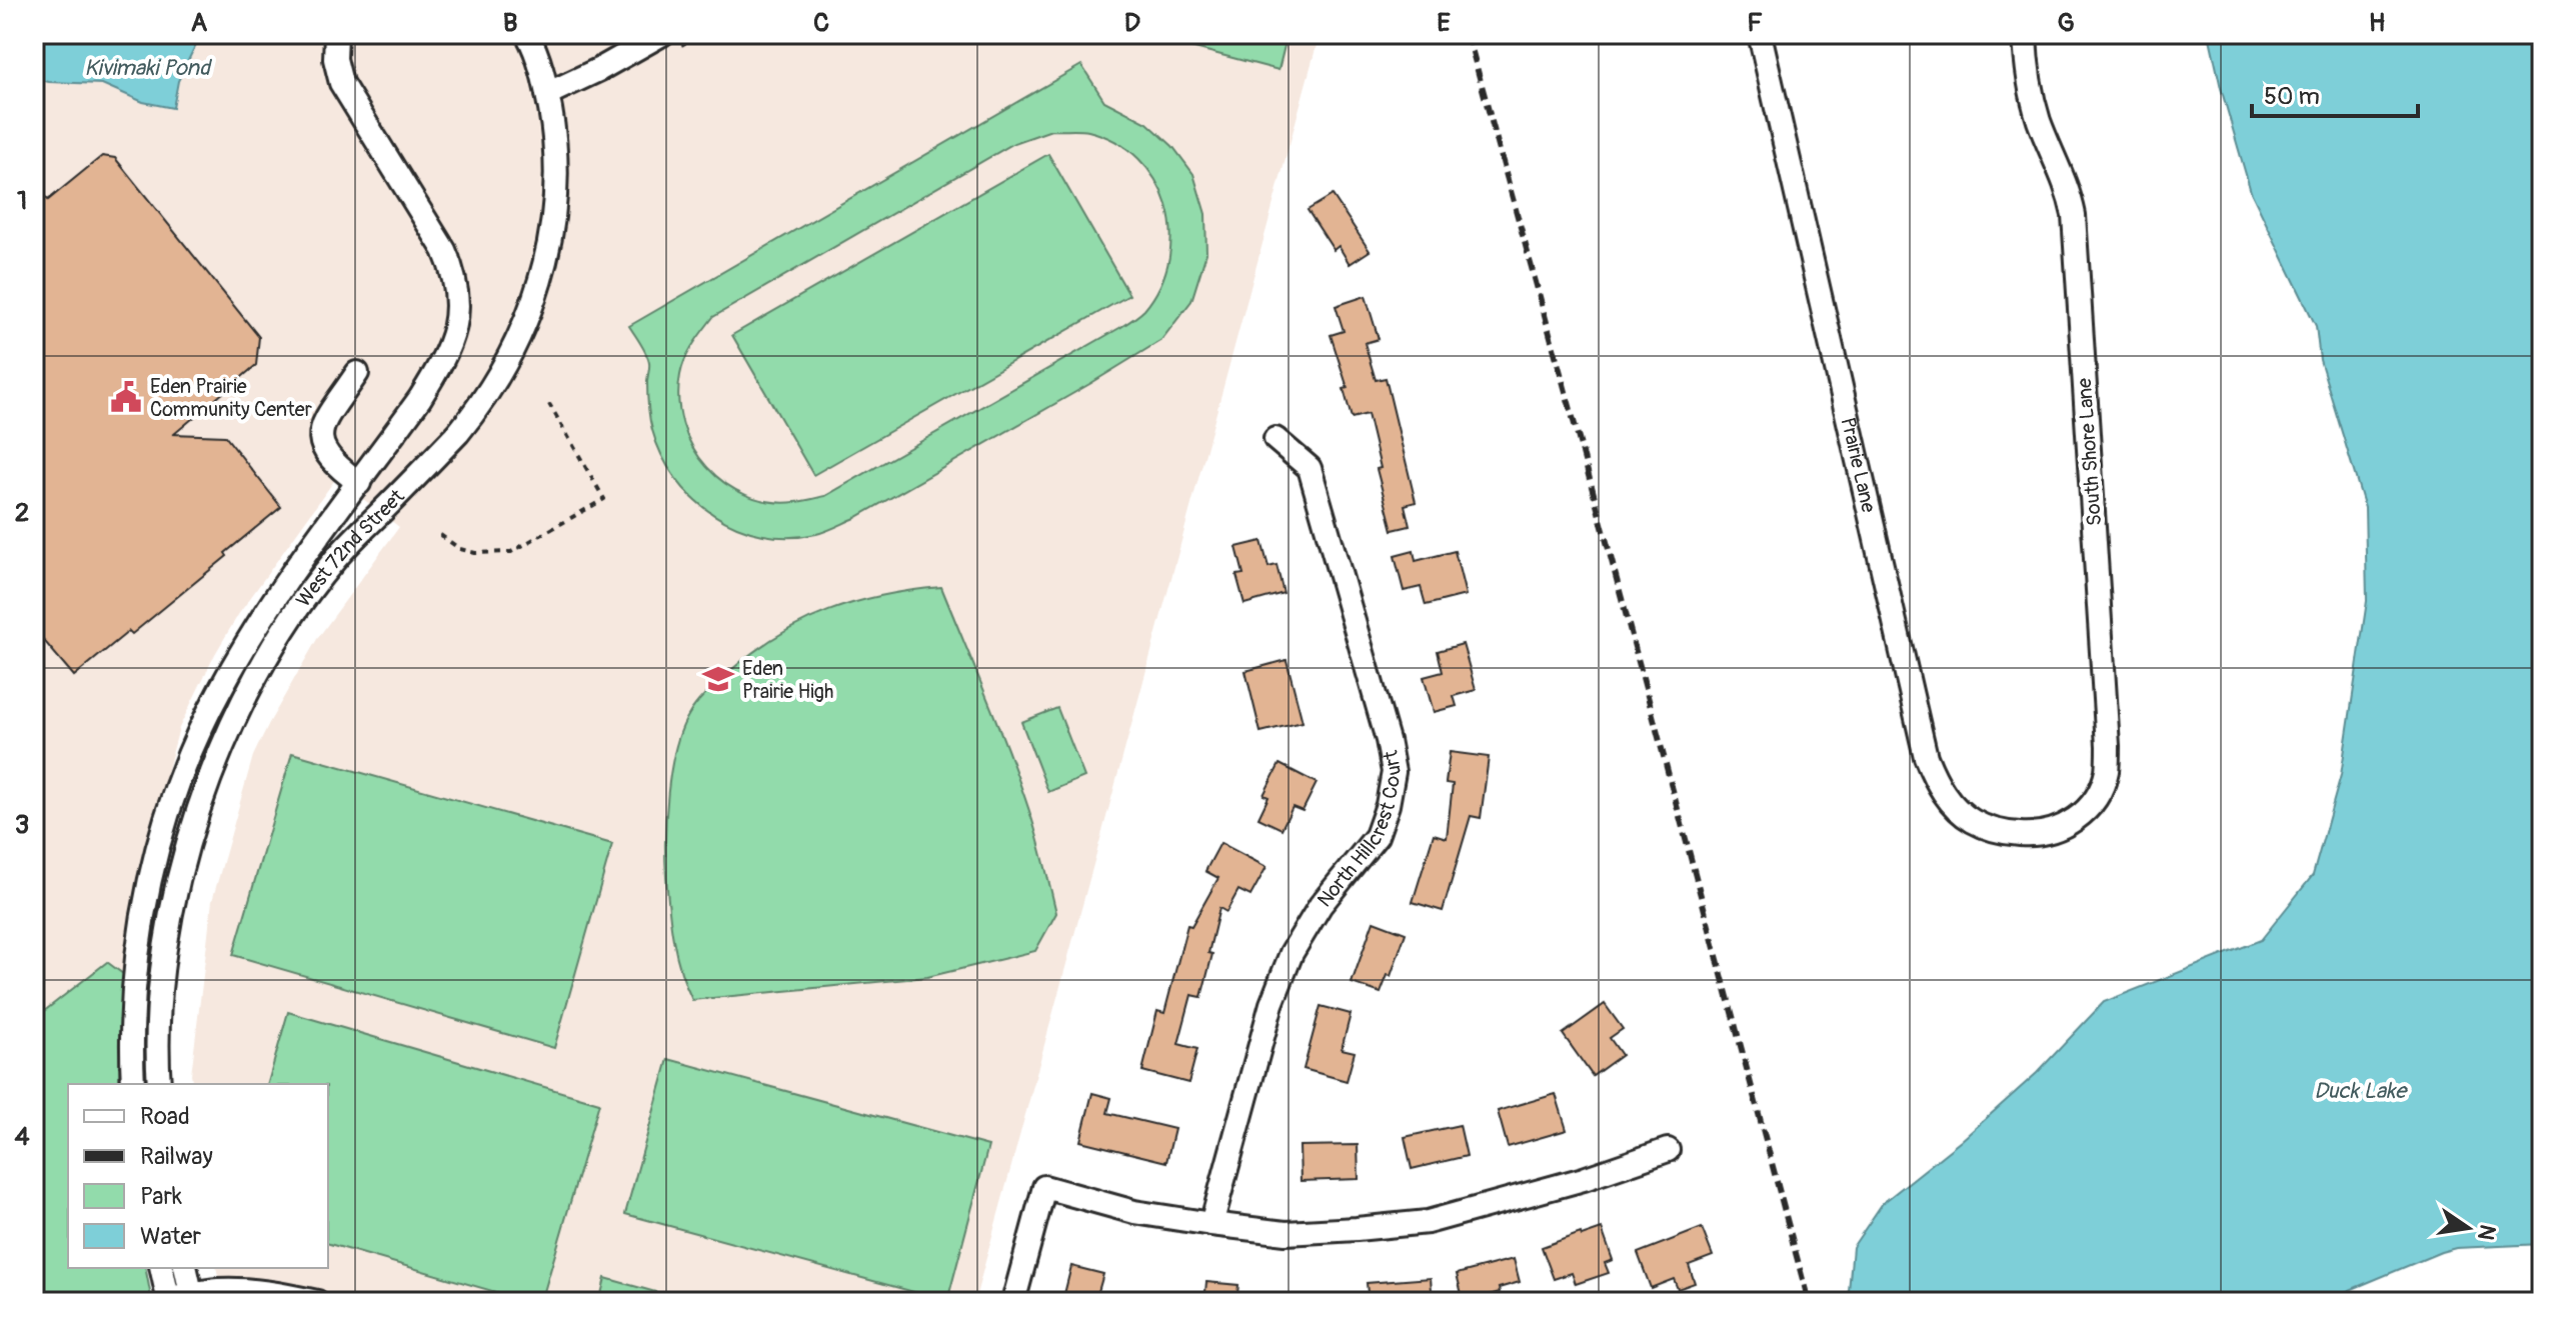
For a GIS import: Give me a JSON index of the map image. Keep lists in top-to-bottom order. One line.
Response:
{"streets":{"street":["South Shore Lane","Prairie Lane","West 72nd Street","North Hillcrest Court"]},"crossings":[["South Shore Lane","Prairie Lane"]],"water":["Kivimaki Pond","Duck Lake"],"places":{"public building":["Eden Prairie Community Center"],"school or university":["Eden Prairie High"]},"legend":["Road","Railway","Park","Water"],"scale_bar":"50 m","north":"right","grid":{"columns":["A","B","C","D","E","F","G","H"],"rows":["1","2","3","4"]}}
